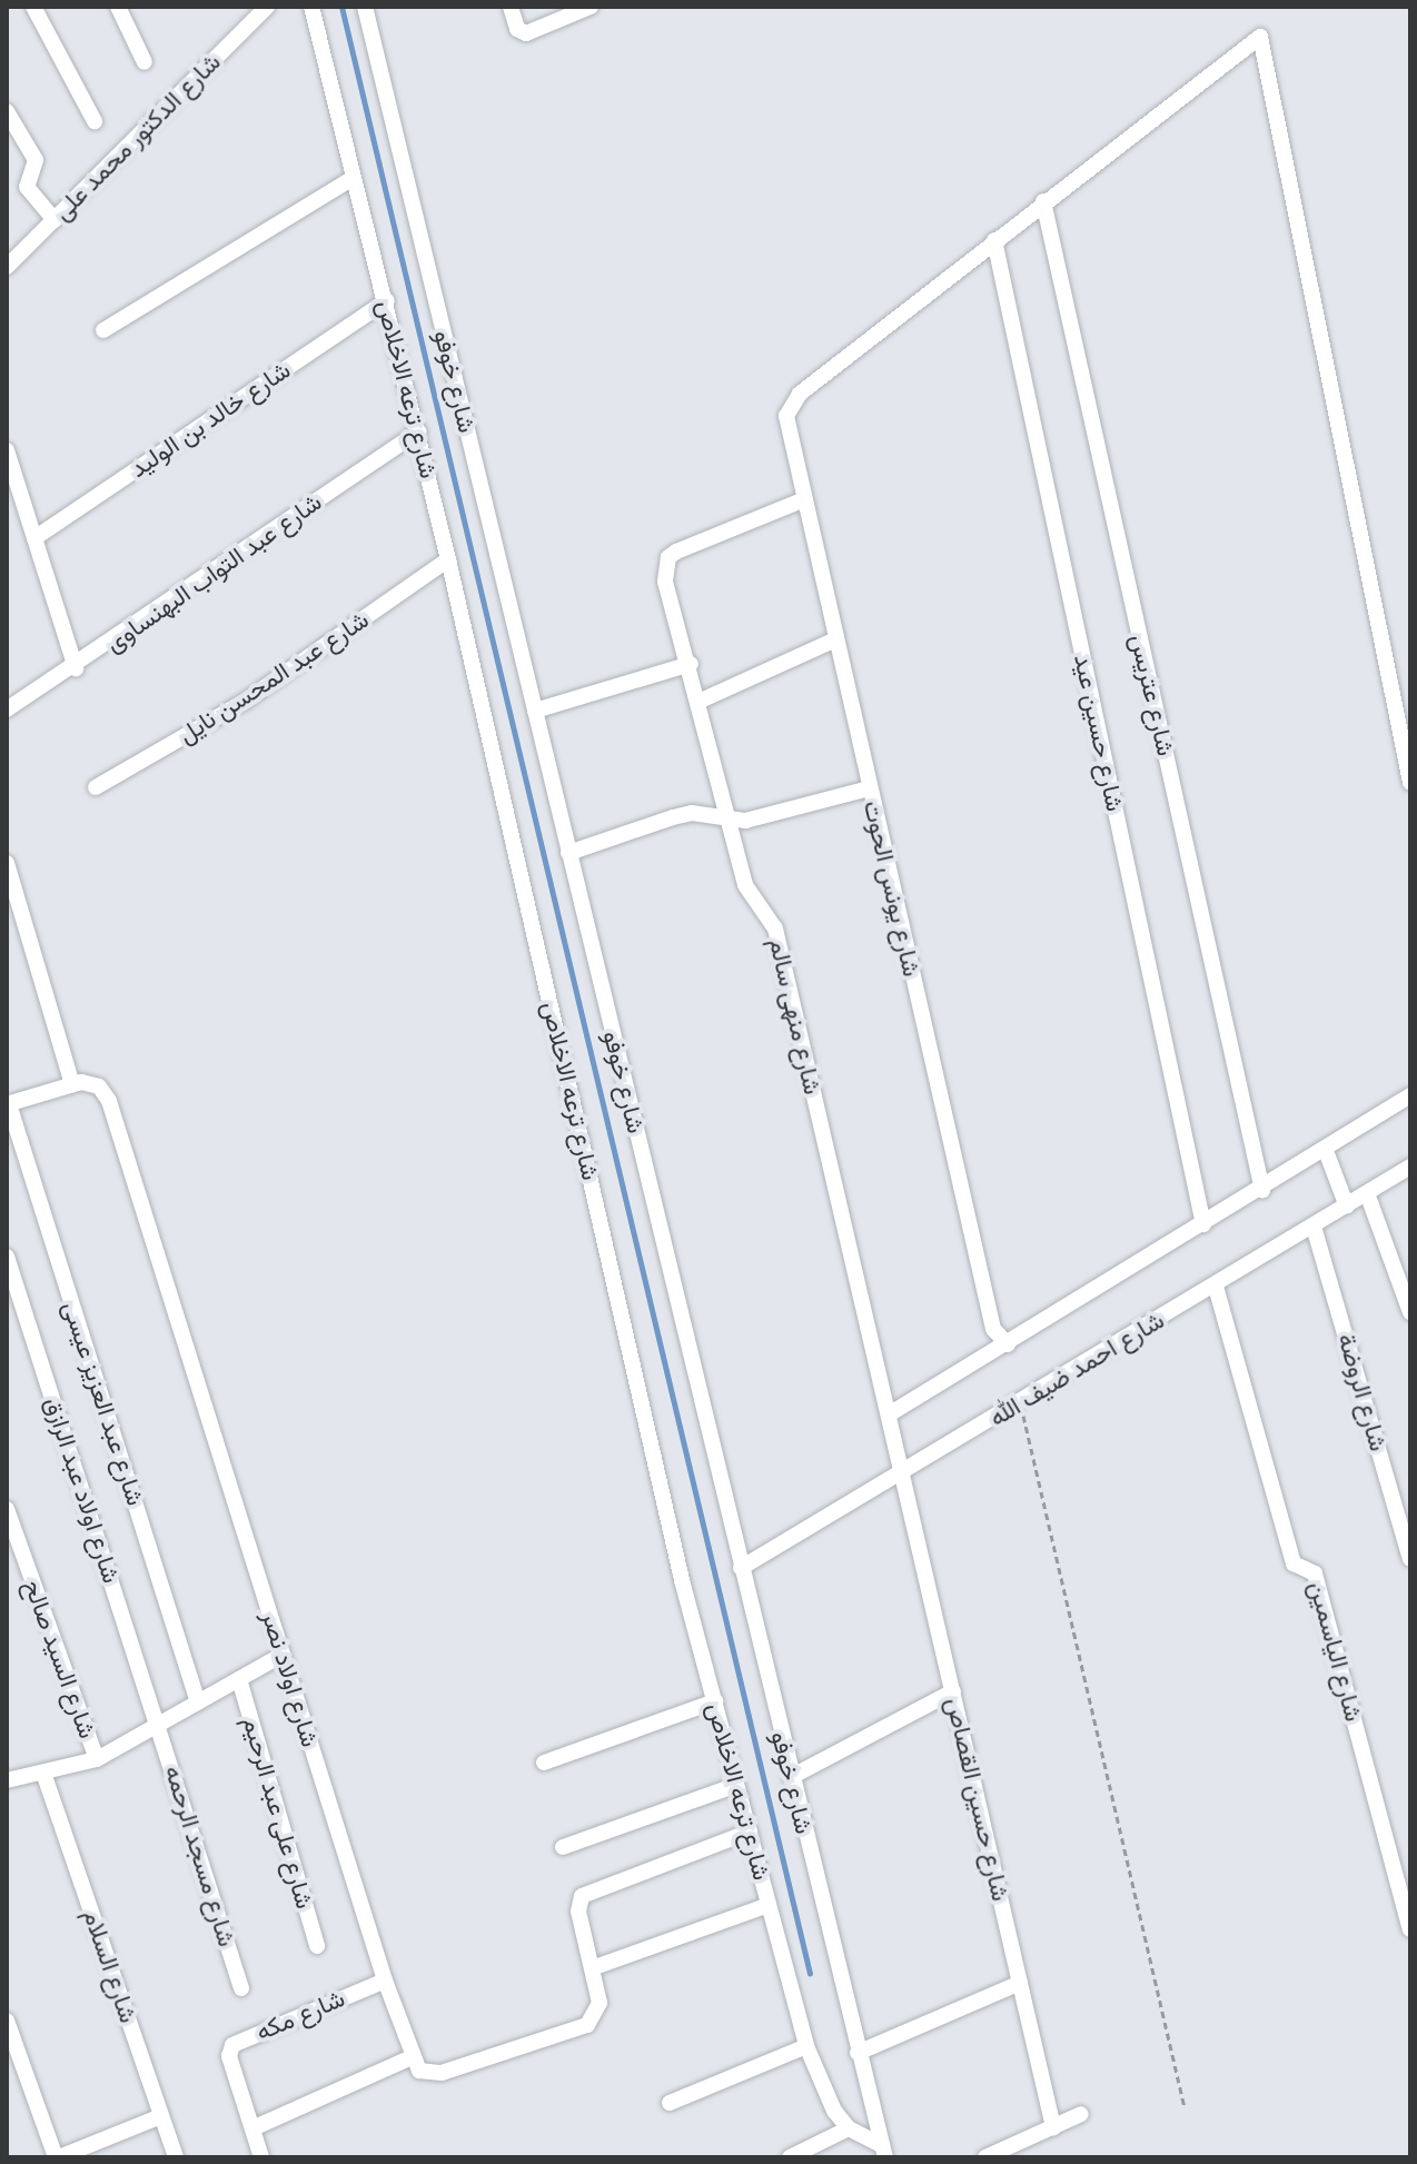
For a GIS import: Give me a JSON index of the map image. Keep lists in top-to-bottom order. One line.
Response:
{"streets":{"street":["شارع الدكتور محمد على","شارع خوفو","شارع ترعه الاخلاص","شارع خالد بن الوليد","شارع عبد التواب البهنساوى","شارع عبد المحسن نايل","شارع عتريس","شارع حسين عيد","شارع يونس الحوت","شارع منهى سالم","شارع احمد ضيف الله","شارع الروضة","شارع عبد العزيز عيسى","شارع اولاد عبد الرازق","شارع الياسمين","شارع السيد صالح","شارع اولاد نصر","شارع حسين القصاص","شارع على عبد الرحيم","شارع مسجد الرحمه","شارع السلام","شارع مكه"]},"crossings":[["شارع خوفو","شارع احمد ضيف الله"],["شارع ترعه الاخلاص","شارع خالد بن الوليد"],["شارع ترعه الاخلاص","شارع عبد التواب البهنساوى"],["شارع ترعه الاخلاص","شارع عبد المحسن نايل"],["شارع حسين عيد","شارع يونس الحوت"],["شارع يونس الحوت","شارع منهى سالم"],["شارع منهى سالم","شارع احمد ضيف الله"],["شارع منهى سالم","شارع حسين القصاص"],["شارع احمد ضيف الله","شارع الروضة"],["شارع احمد ضيف الله","شارع الياسمين"],["شارع احمد ضيف الله","شارع حسين القصاص"],["شارع اولاد عبد الرازق","شارع مسجد الرحمه"],["شارع اولاد نصر","شارع مكه"]]}
